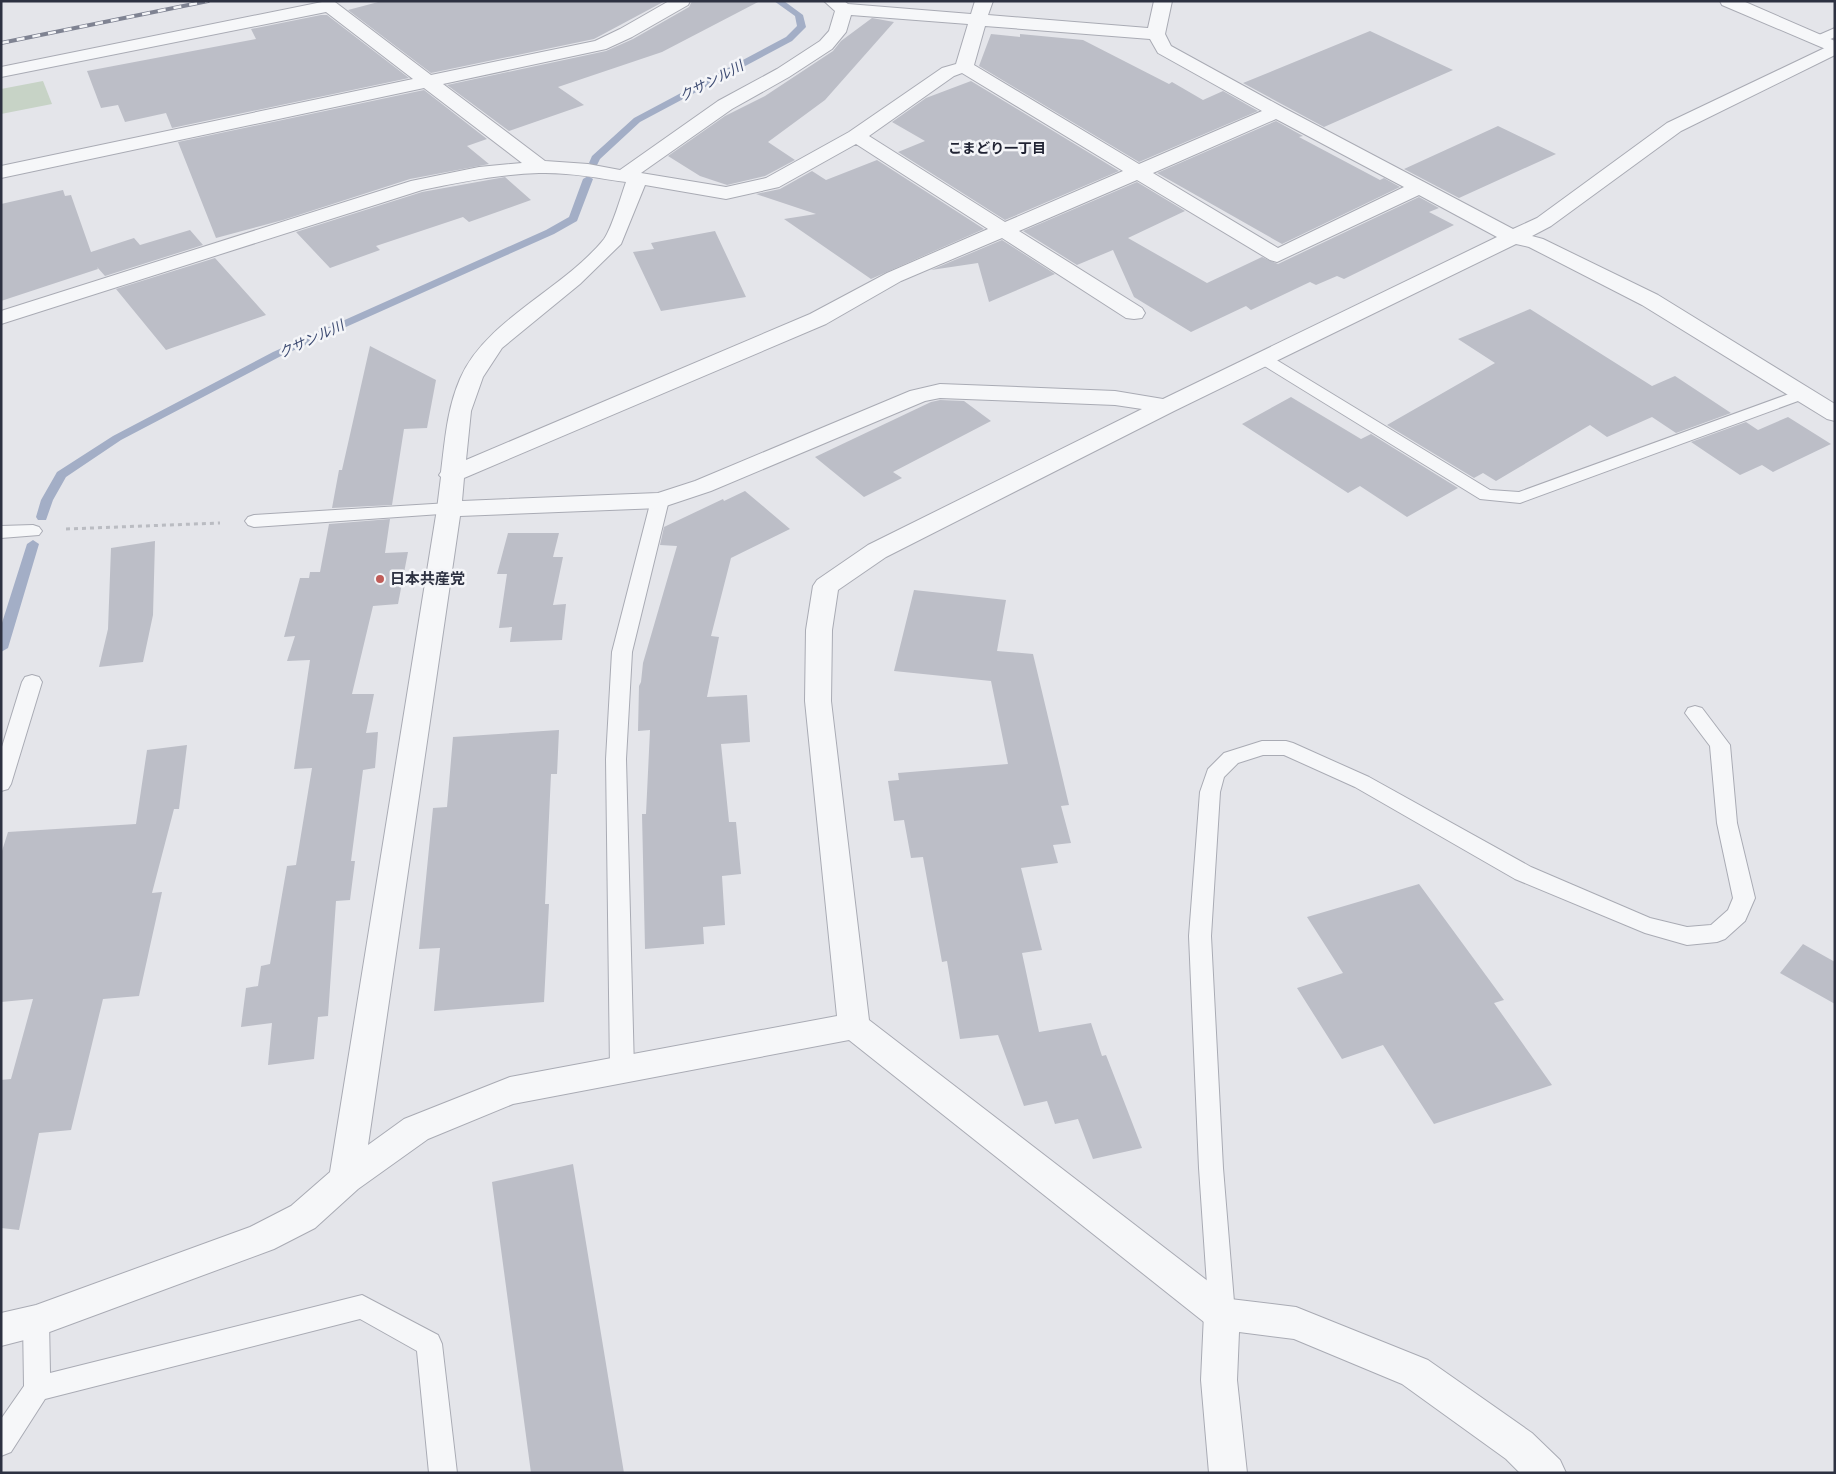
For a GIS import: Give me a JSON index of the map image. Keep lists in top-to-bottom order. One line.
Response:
{"districts":["こまどり一丁目"],"water":["クサンル川"],"places":["日本共産党"]}
